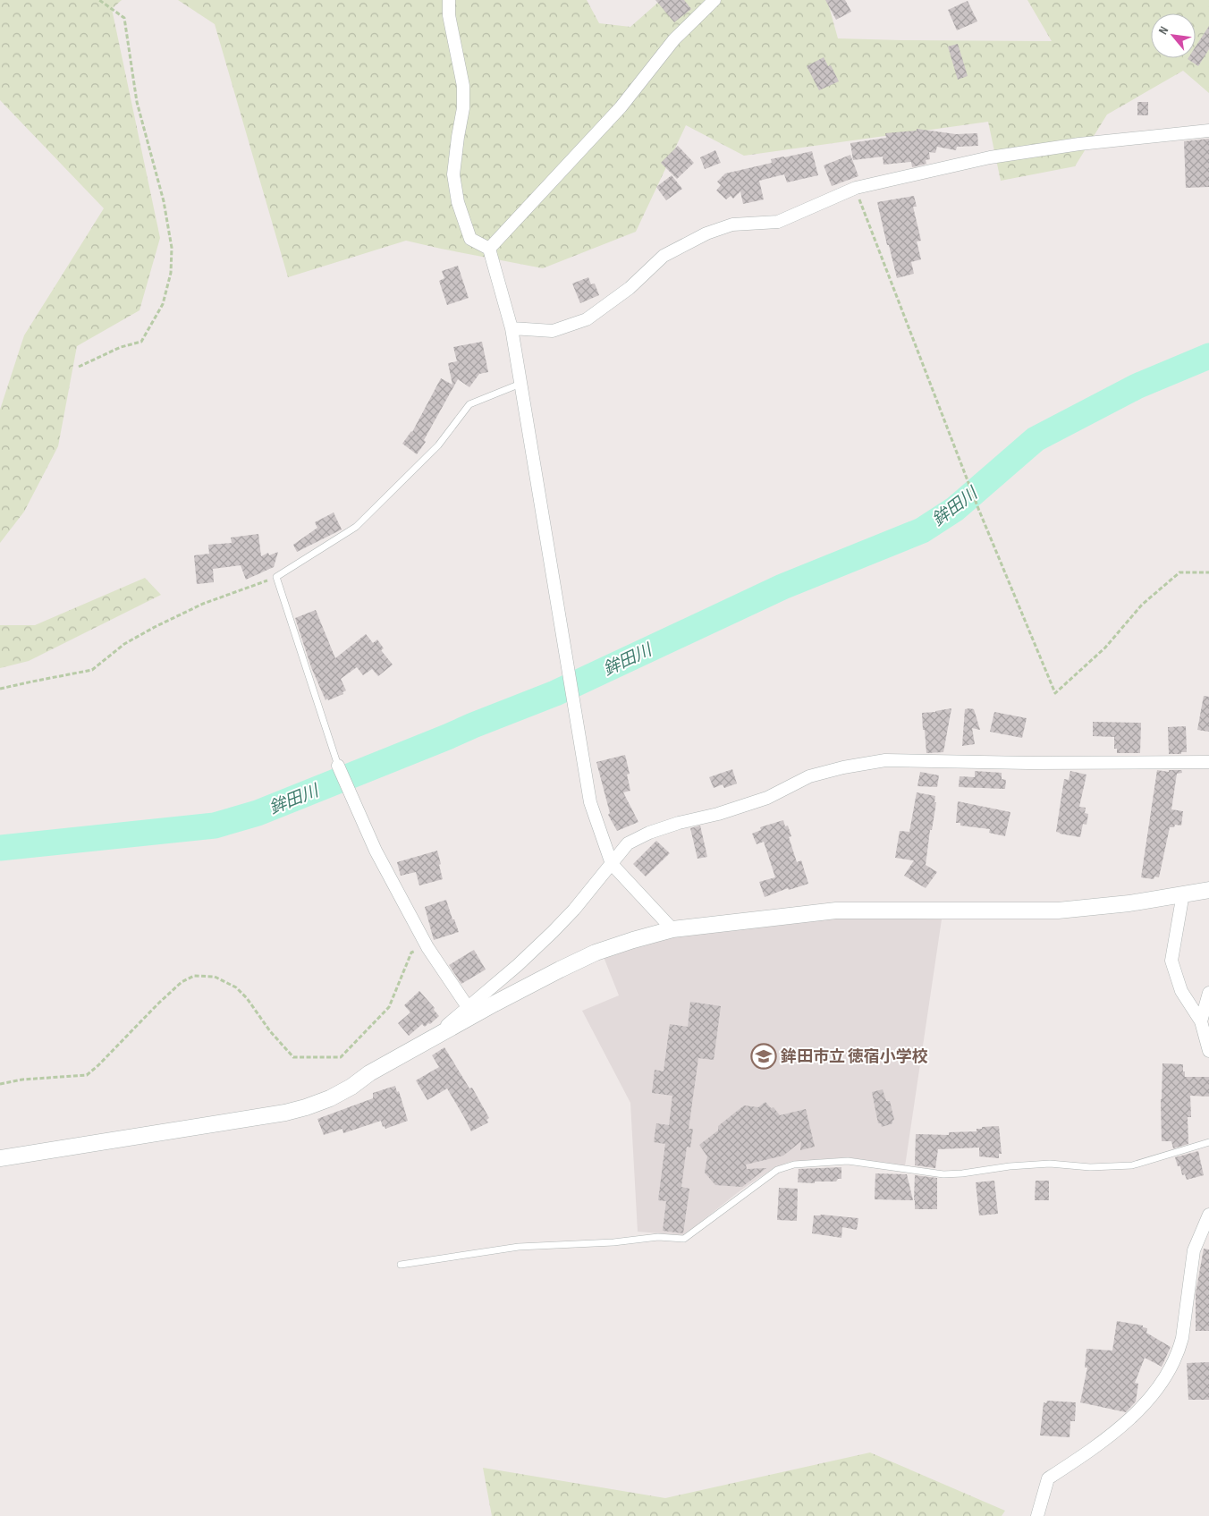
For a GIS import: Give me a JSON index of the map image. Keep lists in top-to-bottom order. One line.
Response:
{"water":["鉾田川"],"places":{"school or university":["鉾田市立 徳宿小学校"]},"north":"top left"}
